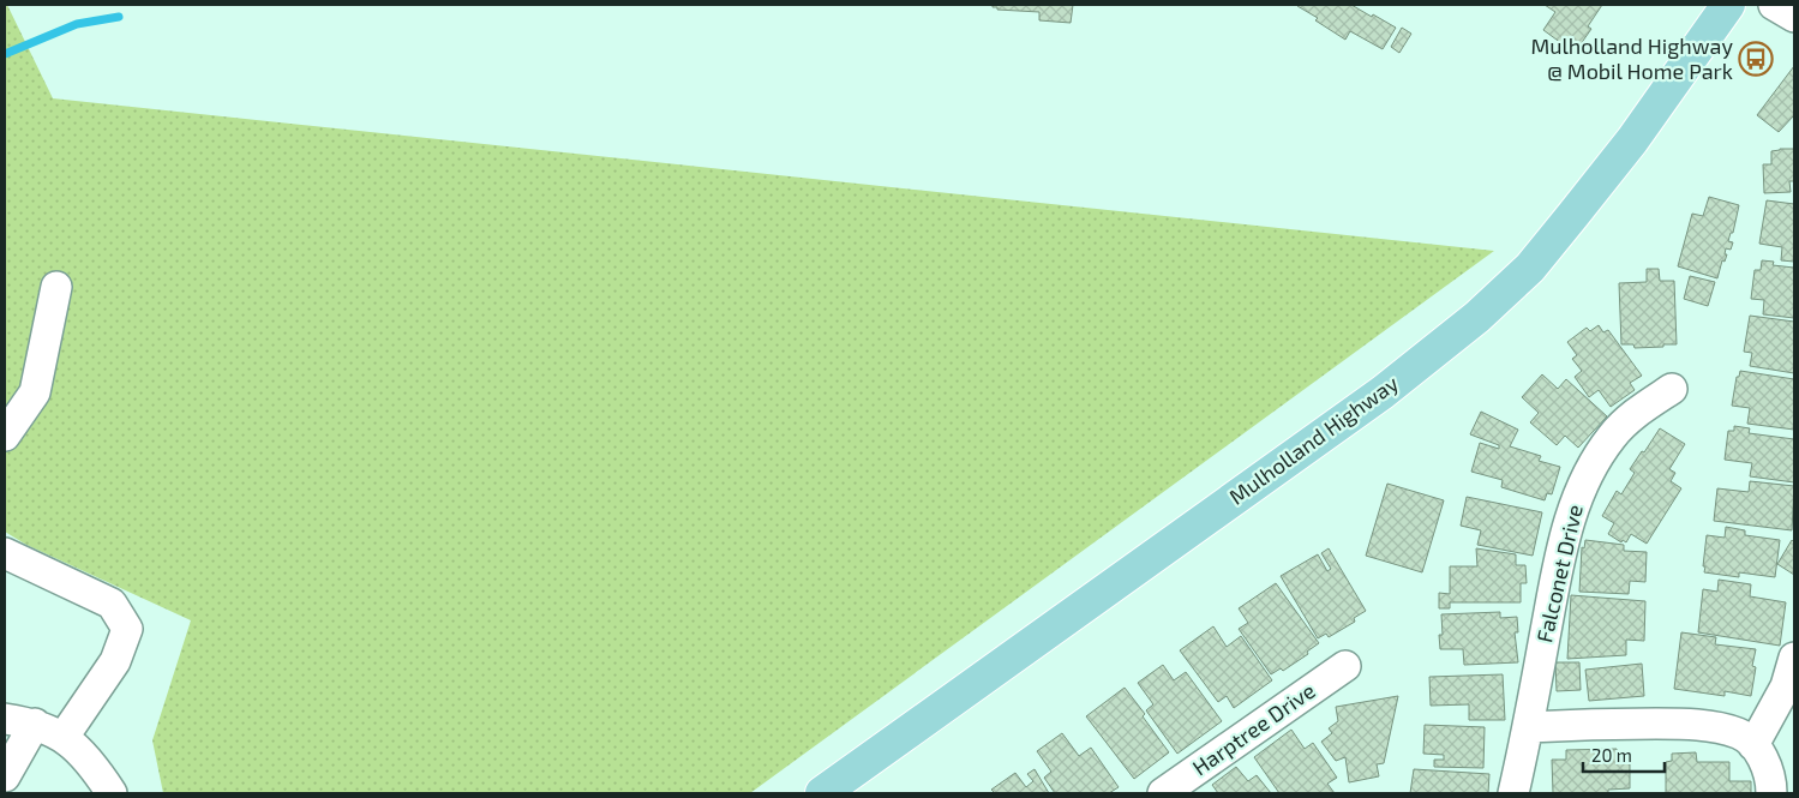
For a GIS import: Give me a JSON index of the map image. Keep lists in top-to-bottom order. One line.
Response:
{"streets":{"main road":["Mulholland Highway"],"street":["Falconet Drive","Harptree Drive"]},"places":{"bus stop":["Mulholland Highway @ Mobil Home Park"]},"scale_bar":"20 m"}
